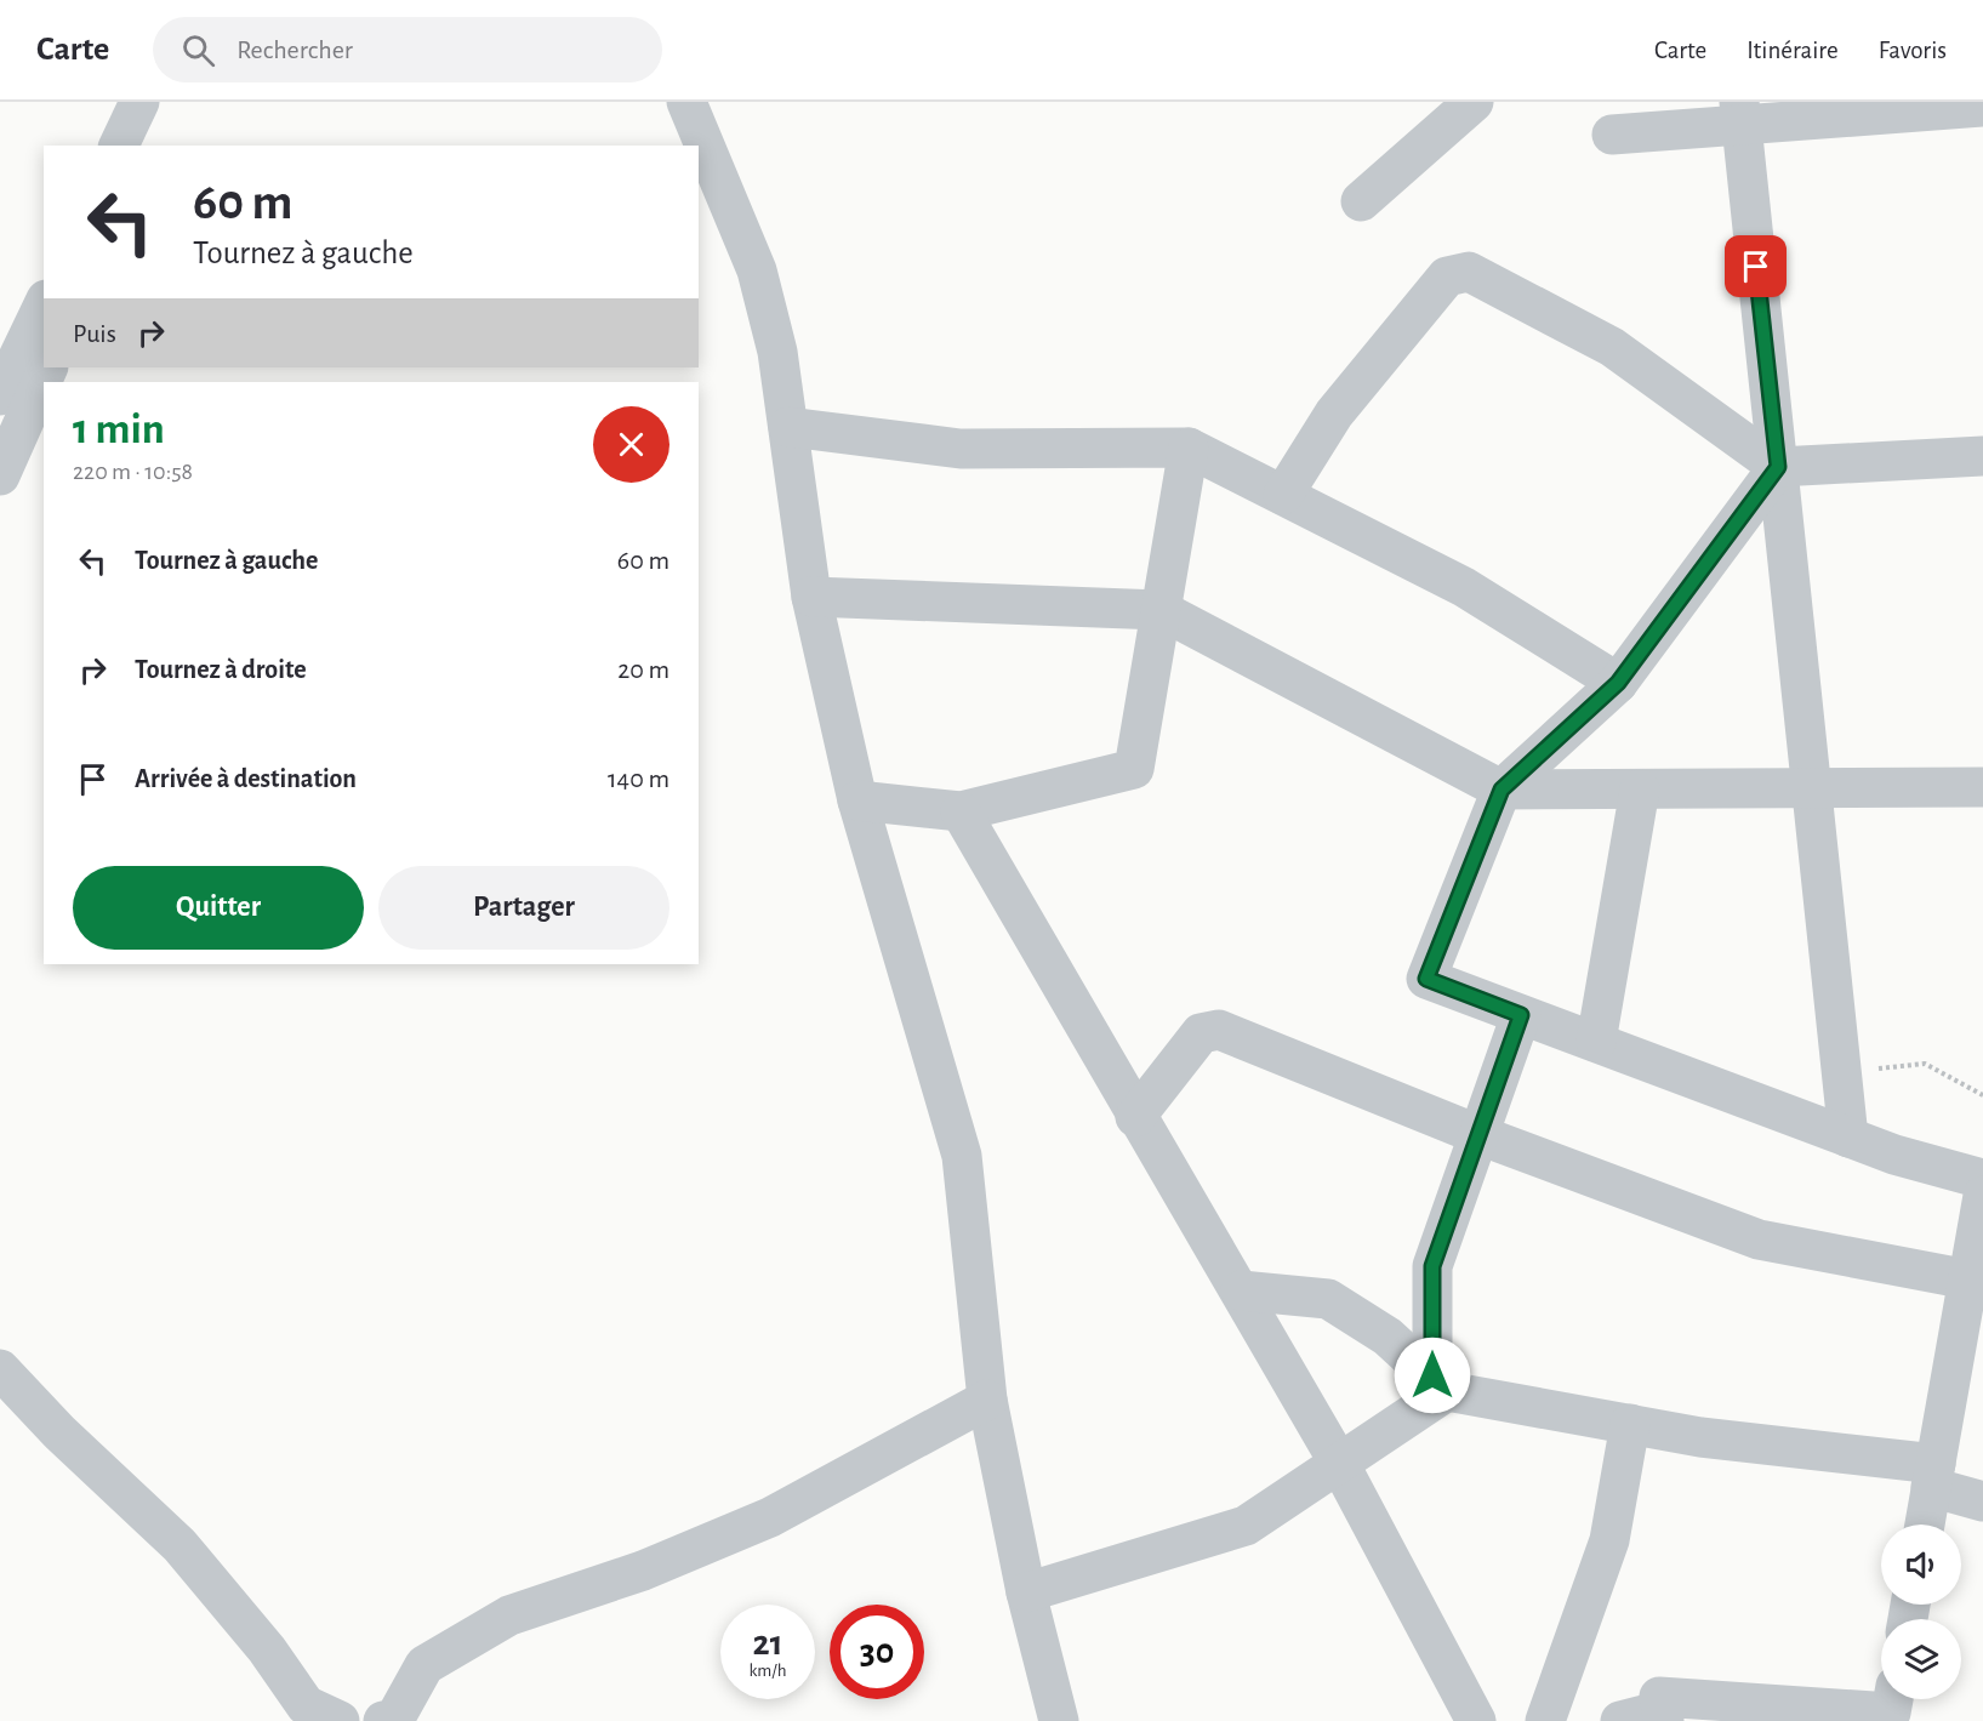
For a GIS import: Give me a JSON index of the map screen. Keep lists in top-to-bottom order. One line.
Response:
{"page":{"header":"Carte","search":"Rechercher","nav":["Carte","Itinéraire","Favoris"],"turn":["60 m","Tournez à gauche"],"then":"Puis","heading":["1 min","220 m · 10:58"],"list":[{"name":"Tournez à gauche","value":"60 m"},{"name":"Tournez à droite","value":"20 m"},{"name":"Arrivée à destination","value":"140 m"}],"buttons":["Quitter","Partager"],"speed":"21 km/h","limit":"30"}}
